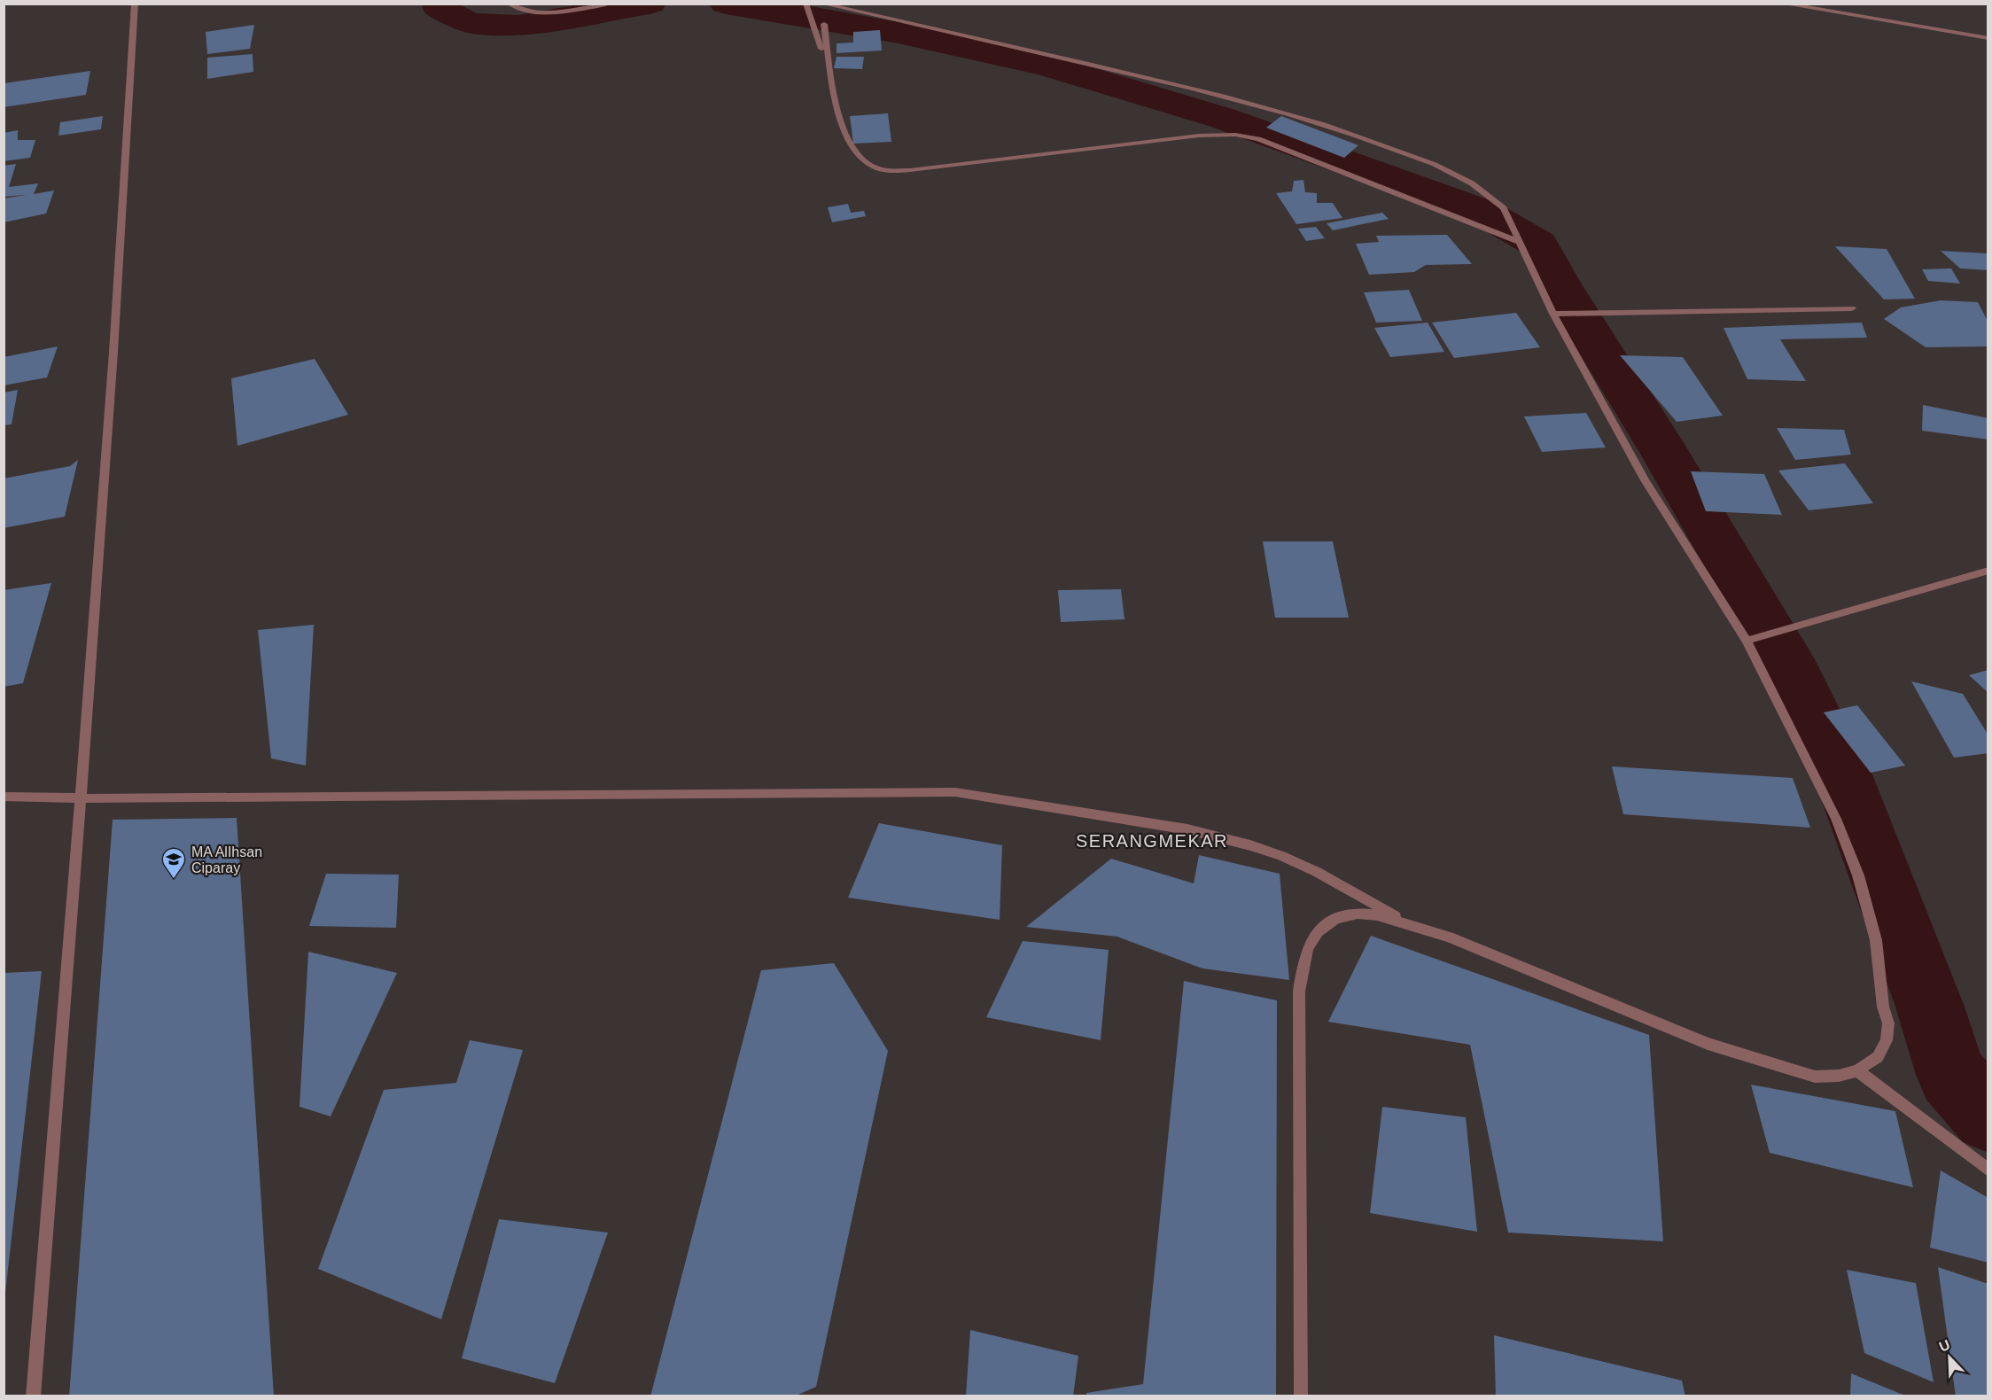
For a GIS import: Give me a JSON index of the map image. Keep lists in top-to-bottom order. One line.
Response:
{"districts":["SERANGMEKAR"],"places":{"school or university":["MA AlIhsan Ciparay"]},"north":"top left"}
